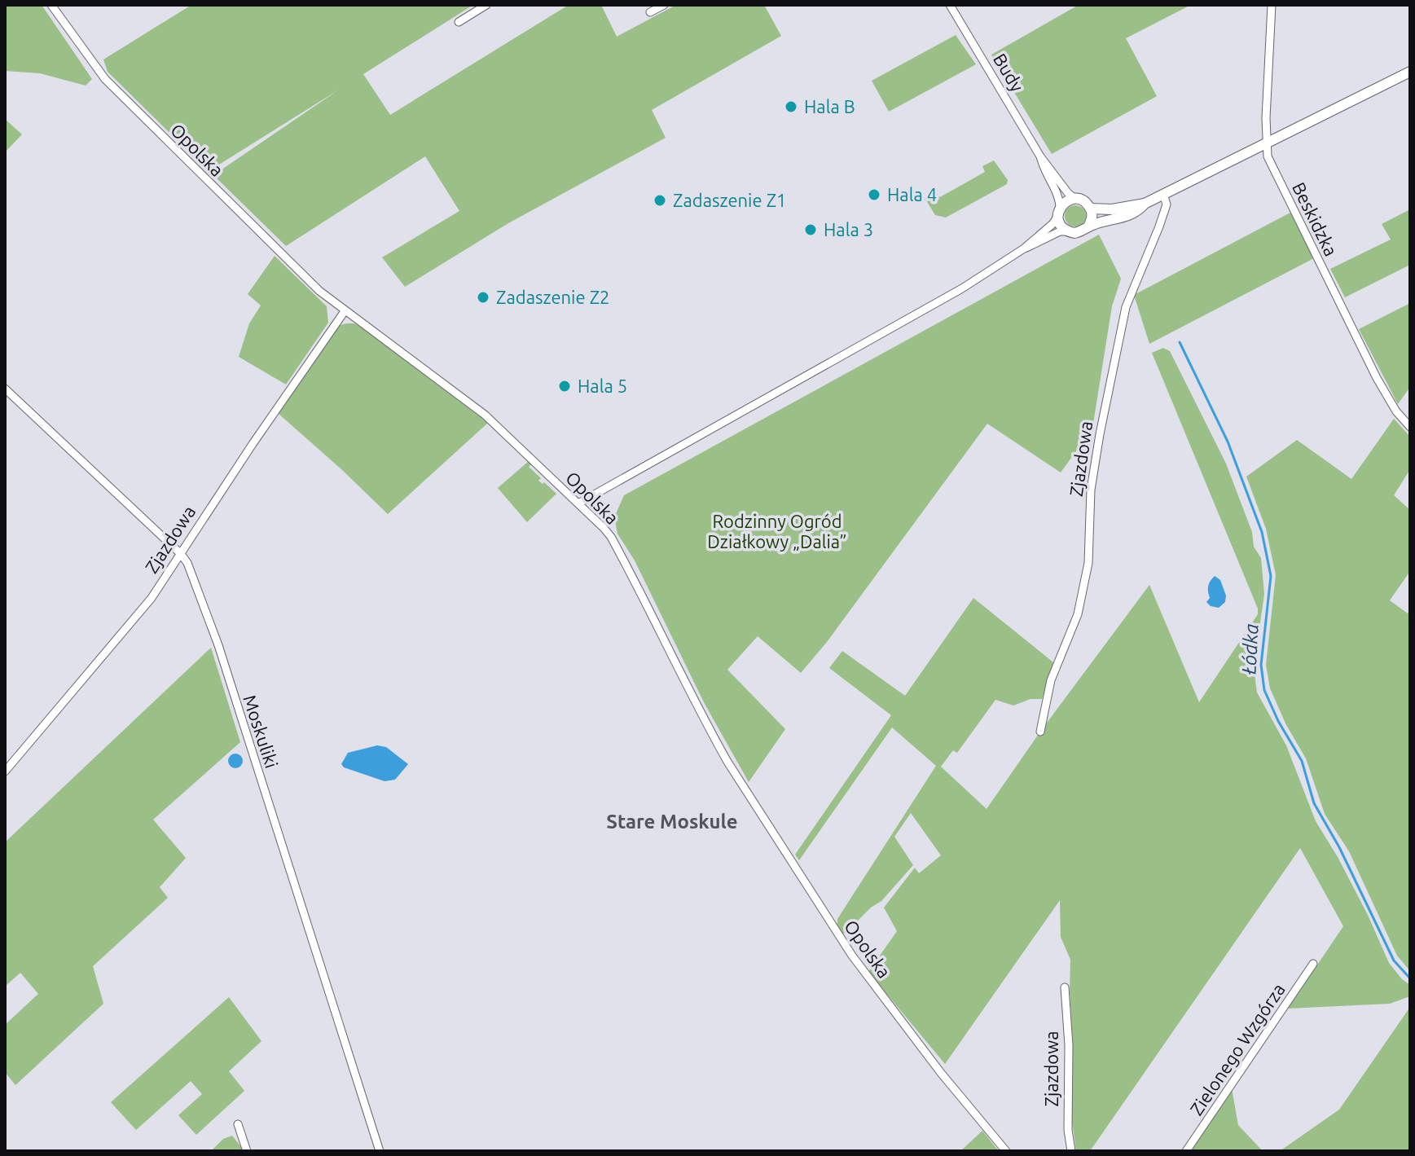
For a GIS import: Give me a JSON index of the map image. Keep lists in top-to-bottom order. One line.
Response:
{"streets":{"street":["Budy","Opolska","Beskidzka","Zjazdowa","Moskuliki","Zielonego Wzgórza"]},"crossings":[["Opolska","Zjazdowa"],["Zjazdowa","Moskuliki"]],"districts":["Stare Moskule"],"water":["Łódka"],"parks":["Rodzinny Ogród Działkowy „Dalia”"],"places":["Hala B","Hala 4","Zadaszenie Z1","Hala 3","Zadaszenie Z2","Hala 5"]}
